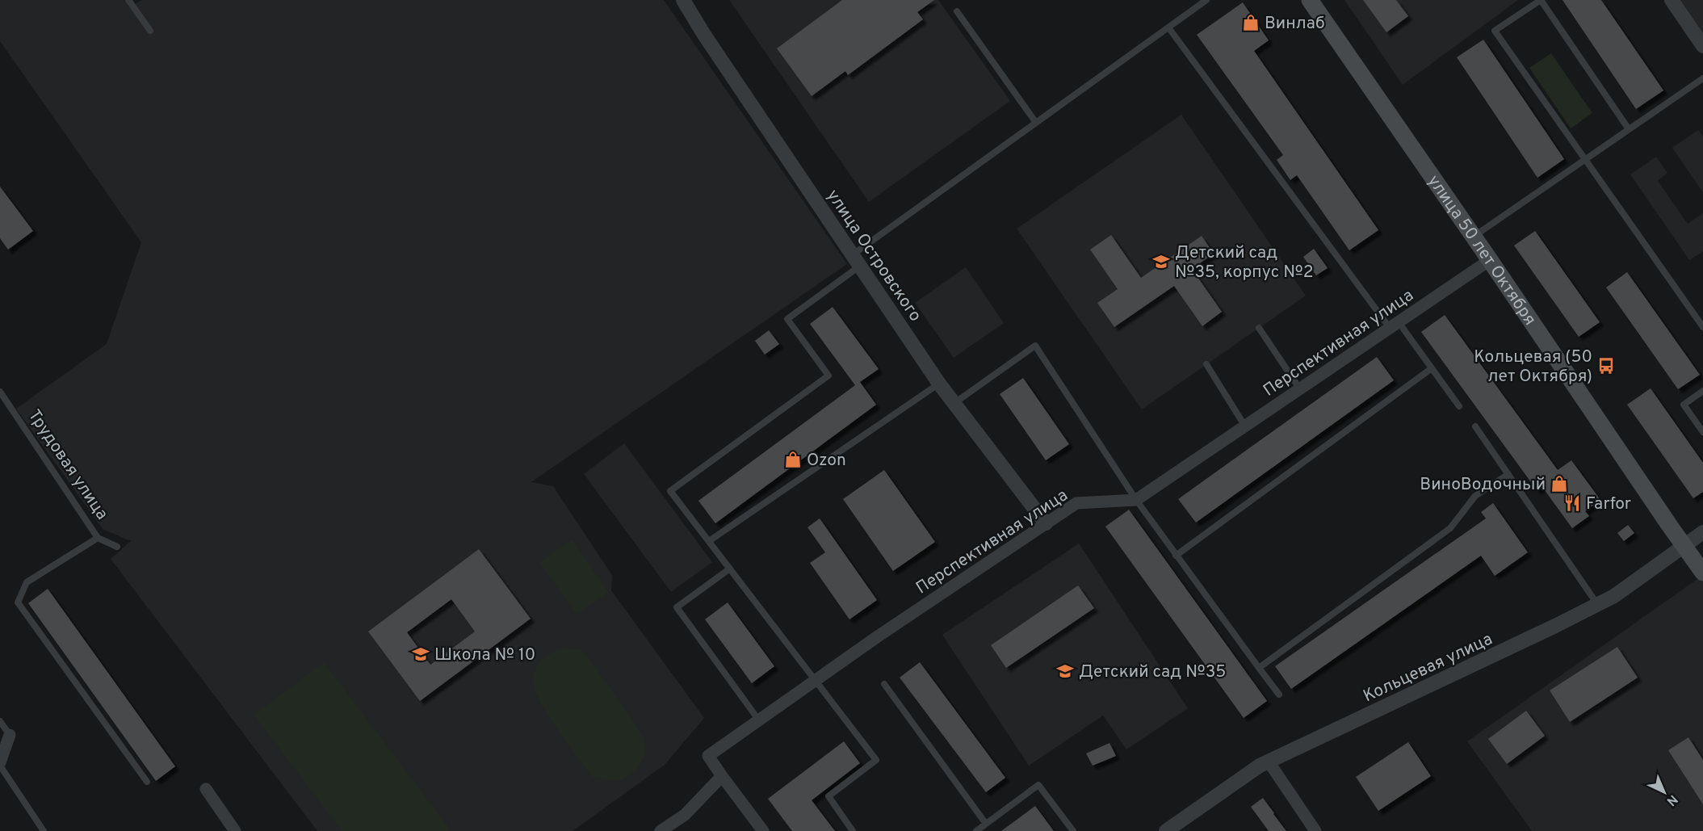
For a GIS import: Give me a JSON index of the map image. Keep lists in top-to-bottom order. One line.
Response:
{"streets":{"main road":["улица 50 лет Октября"],"street":["улица Островского","Перспективная улица","Кольцевая улица"],"lane":["Трудовая улица"]},"crossings":[["улица 50 лет Октября","Перспективная улица"],["улица 50 лет Октября","Кольцевая улица"],["улица Островского","Перспективная улица"]],"places":{"shop":["Винлаб","Ozon","ВиноВодочный"],"school or university":["Детский сад №35, корпус №2","Школа № 10","Детский сад №35"],"bus stop":["Кольцевая (50 лет Октября)"],"restaurant":["Farfor"]},"north":"bottom right"}
